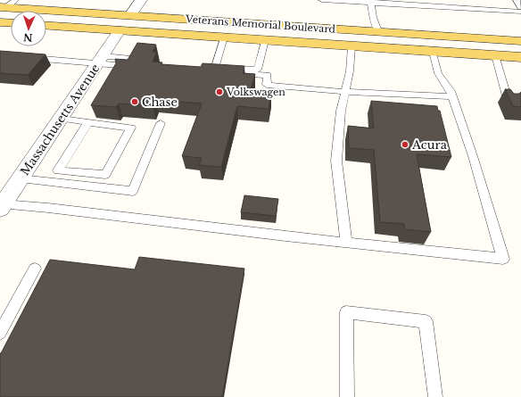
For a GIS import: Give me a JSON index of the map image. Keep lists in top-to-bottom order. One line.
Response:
{"streets":{"main road":["Veterans Memorial Boulevard"],"street":["Massachusetts Avenue"]},"crossings":[["Veterans Memorial Boulevard","Massachusetts Avenue"]],"places":["Volkswagen","Chase","Acura"],"north":"bottom"}
